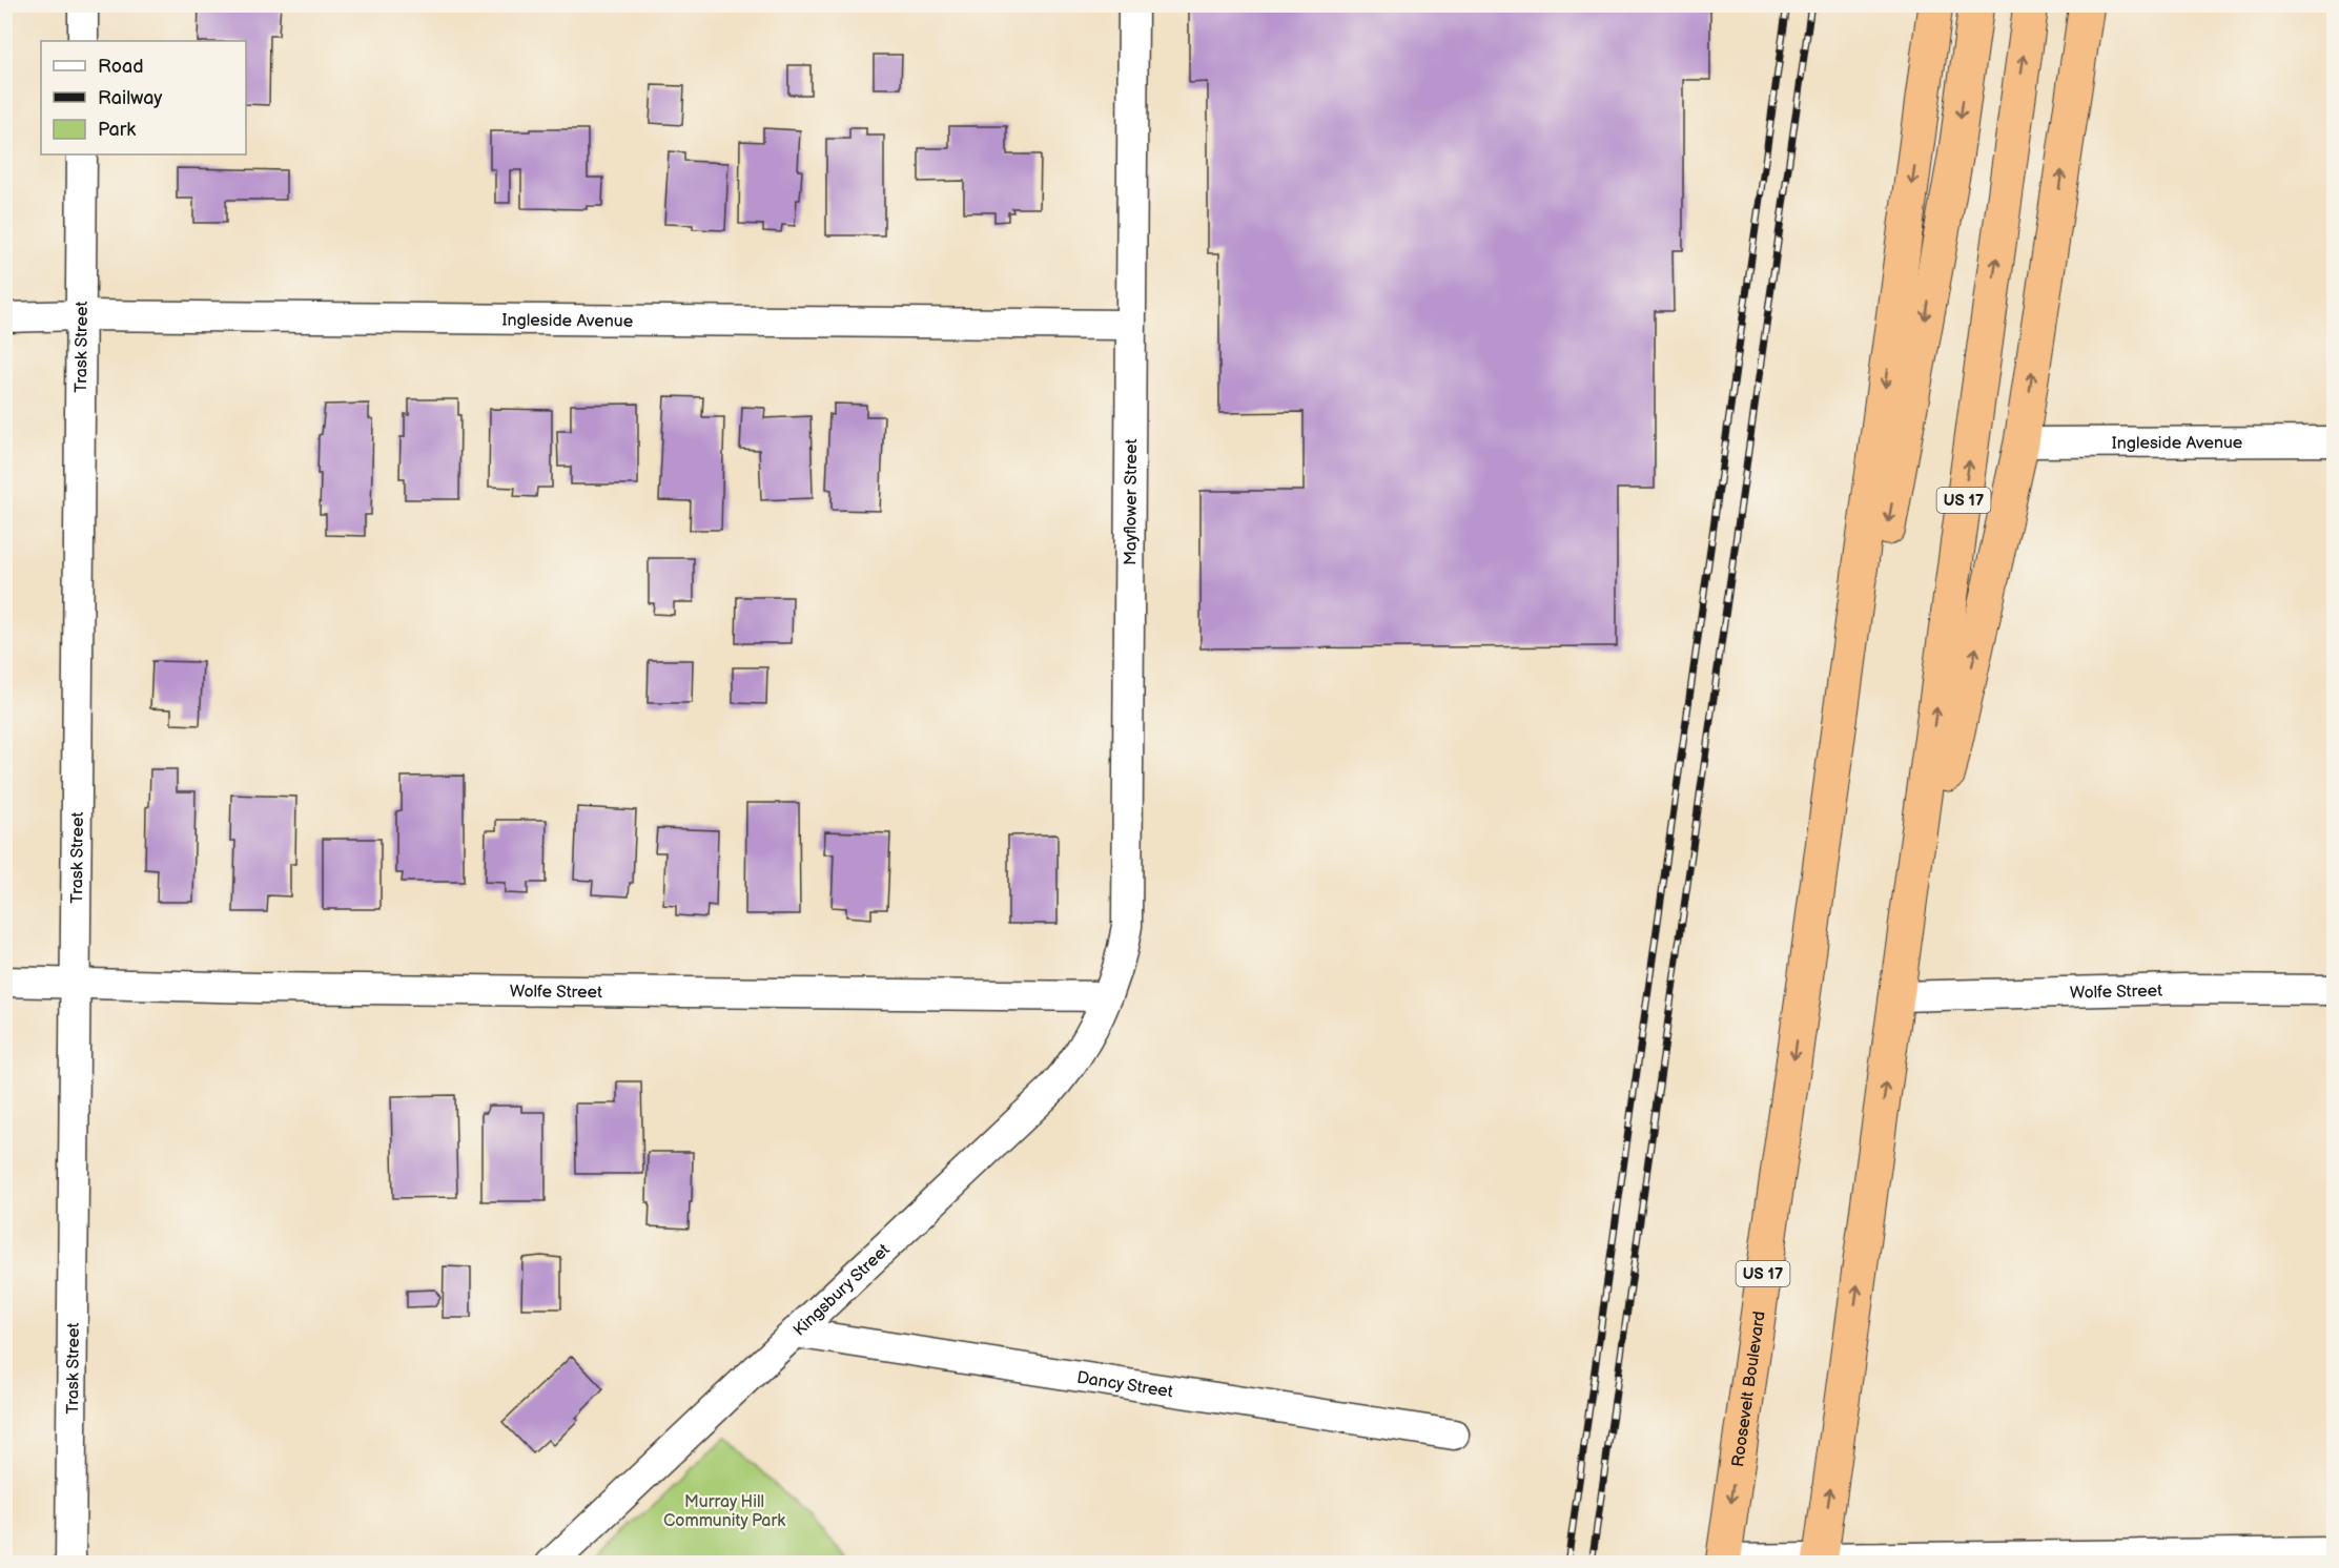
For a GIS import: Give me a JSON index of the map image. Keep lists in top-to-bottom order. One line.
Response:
{"streets":{"highway":["US 17","Roosevelt Boulevard"],"street":["Ingleside Avenue","Trask Street","Mayflower Street","Wolfe Street","Kingsbury Street","Dancy Street"]},"crossings":[["Ingleside Avenue","Trask Street"],["Ingleside Avenue","Mayflower Street"],["Trask Street","Wolfe Street"],["US 17","Wolfe Street"],["US 17","Roosevelt Boulevard"],["Mayflower Street","Wolfe Street"],["Mayflower Street","Kingsbury Street"],["Wolfe Street","Kingsbury Street"],["Kingsbury Street","Dancy Street"]],"parks":["Murray Hill Community Park"],"legend":["Road","Railway","Park"]}
